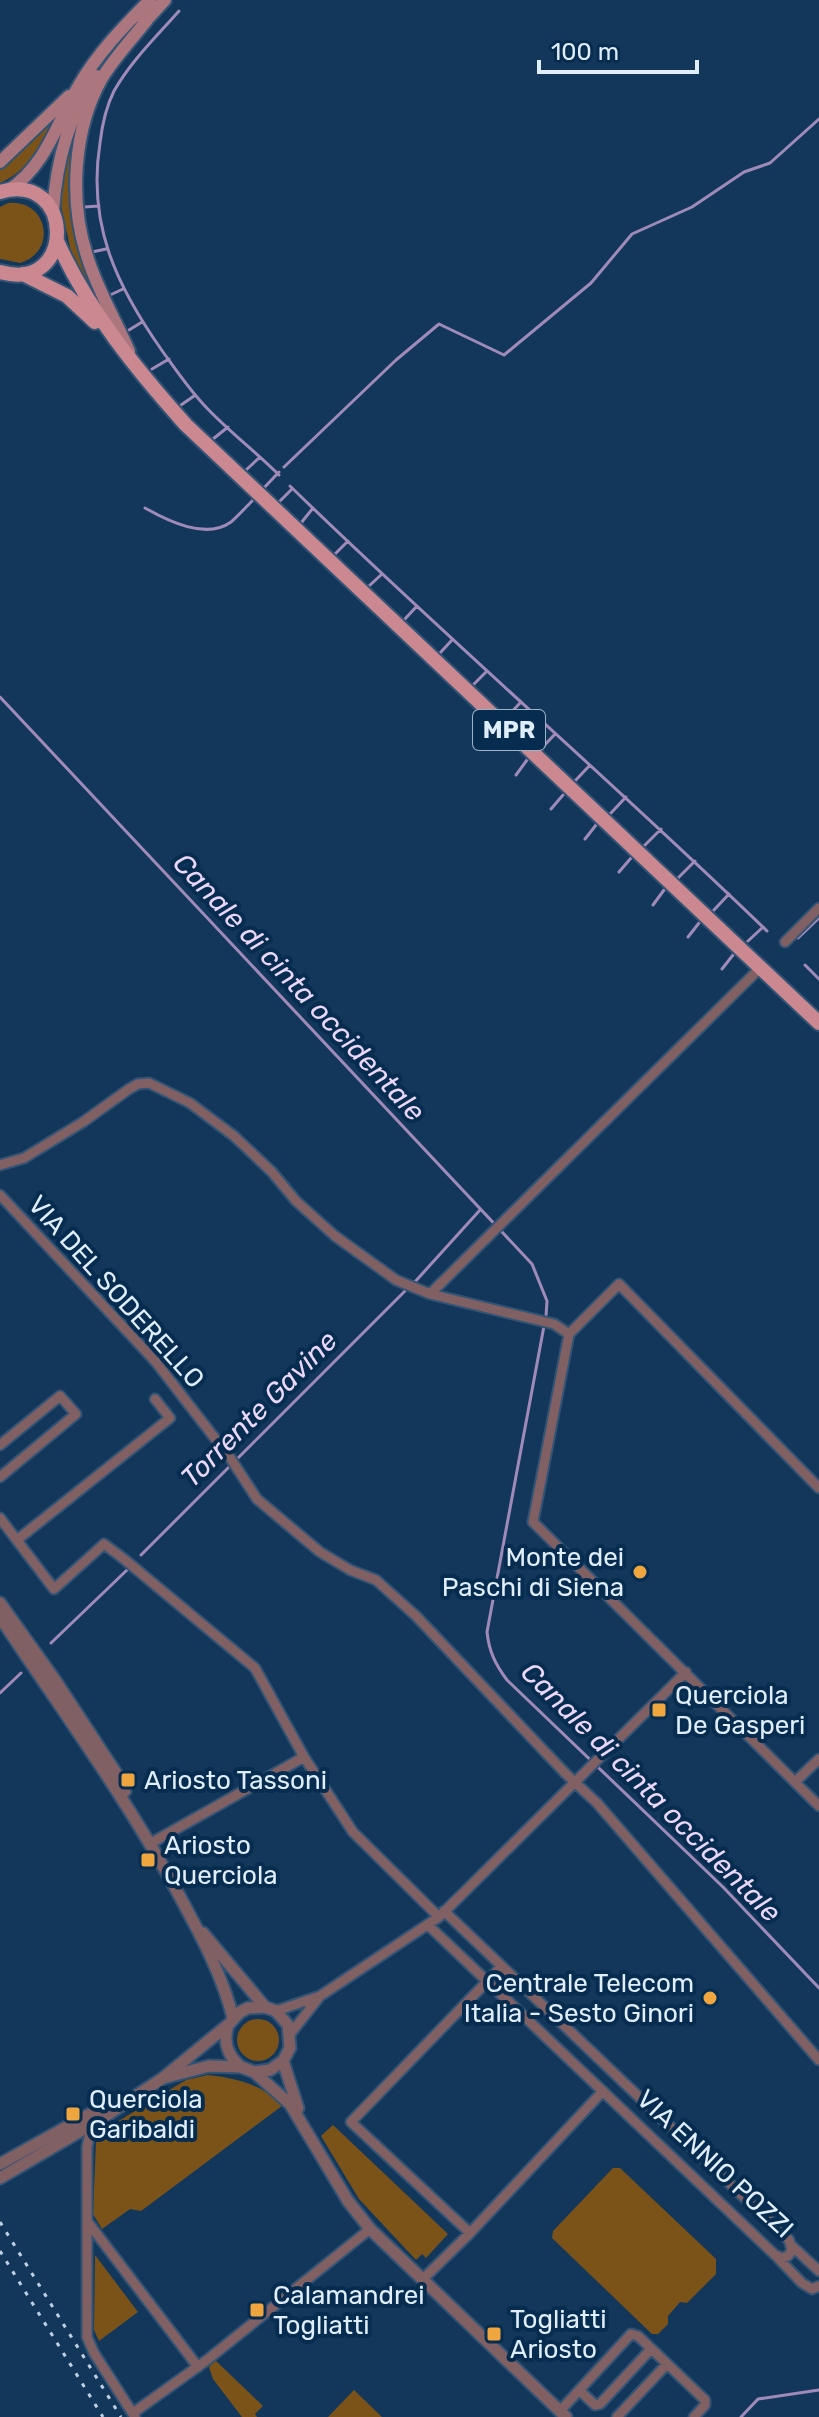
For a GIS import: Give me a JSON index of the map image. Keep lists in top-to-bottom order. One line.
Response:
{"streets":{"main road":["MPR"],"street":["VIA DEL SODERELLO","VIA ENNIO POZZI"]},"water":["Canale di cinta occidentale","Torrente Gavine"],"places":{"other":["Monte dei Paschi di Siena","Centrale Telecom Italia - Sesto Ginori"],"transit":["Querciola De Gasperi","Ariosto Tassoni","Ariosto Querciola","Querciola Garibaldi","Calamandrei Togliatti","Togliatti Ariosto"]},"scale_bar":"100 m"}
